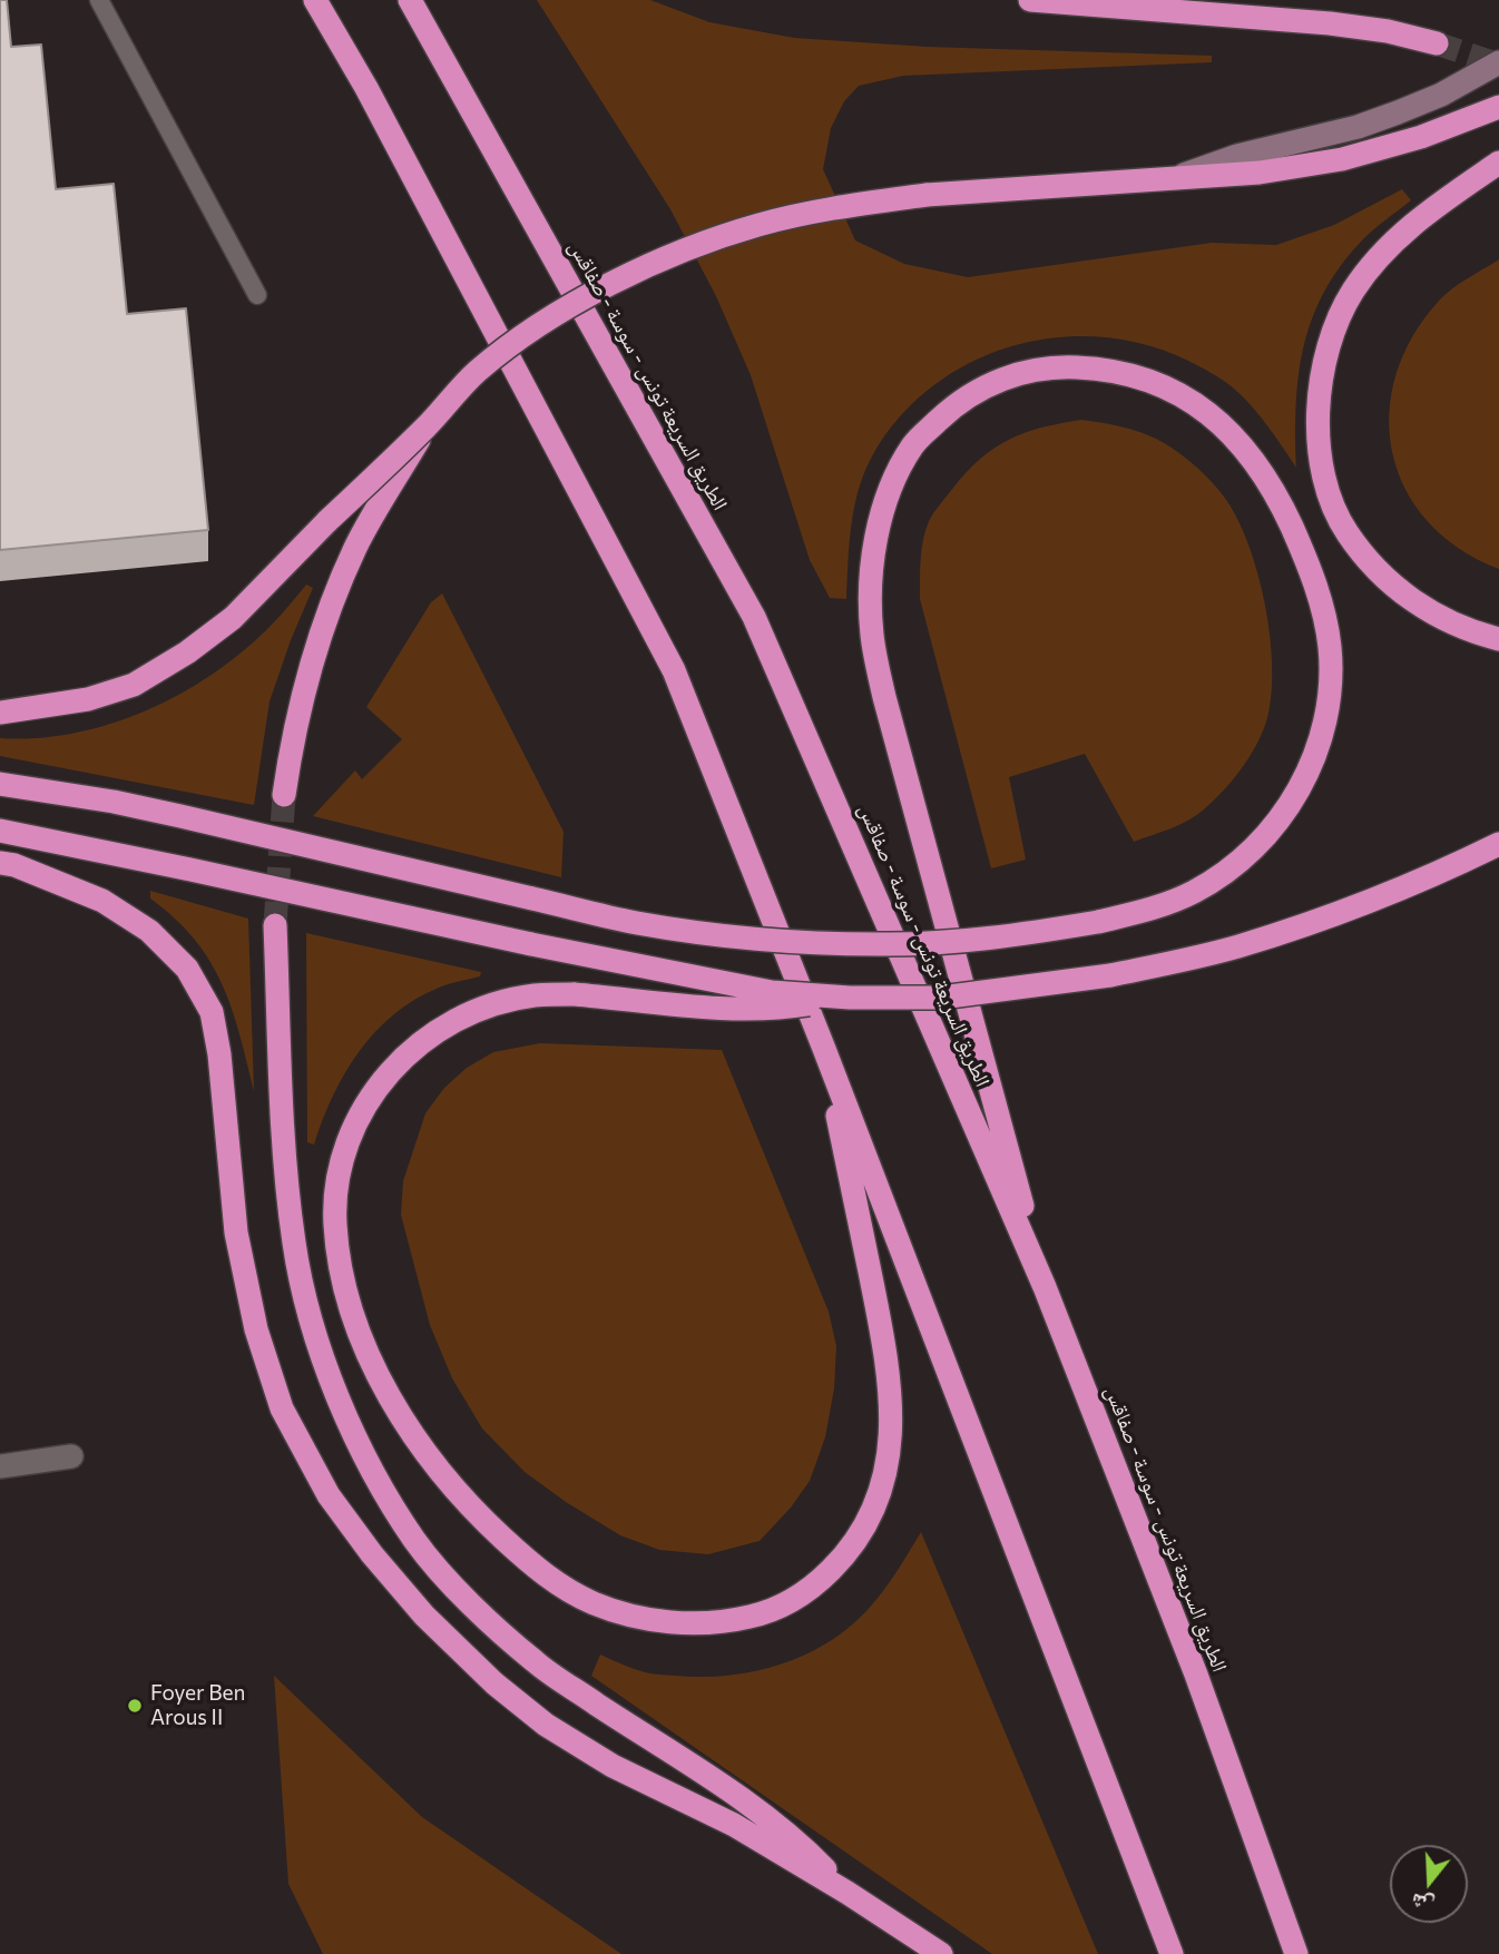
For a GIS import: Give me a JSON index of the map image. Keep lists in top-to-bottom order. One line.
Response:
{"streets":{"highway":["الطريق السريعة تونس - سوسة - صفاقس"]},"places":["Foyer Ben Arous II"],"north":"bottom"}
